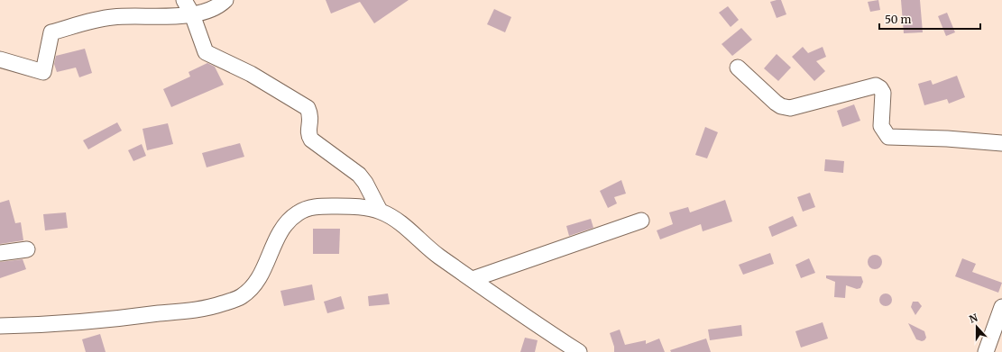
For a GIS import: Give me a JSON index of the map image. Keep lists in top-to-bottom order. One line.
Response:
{"scale_bar":"50 m","north":"top"}
